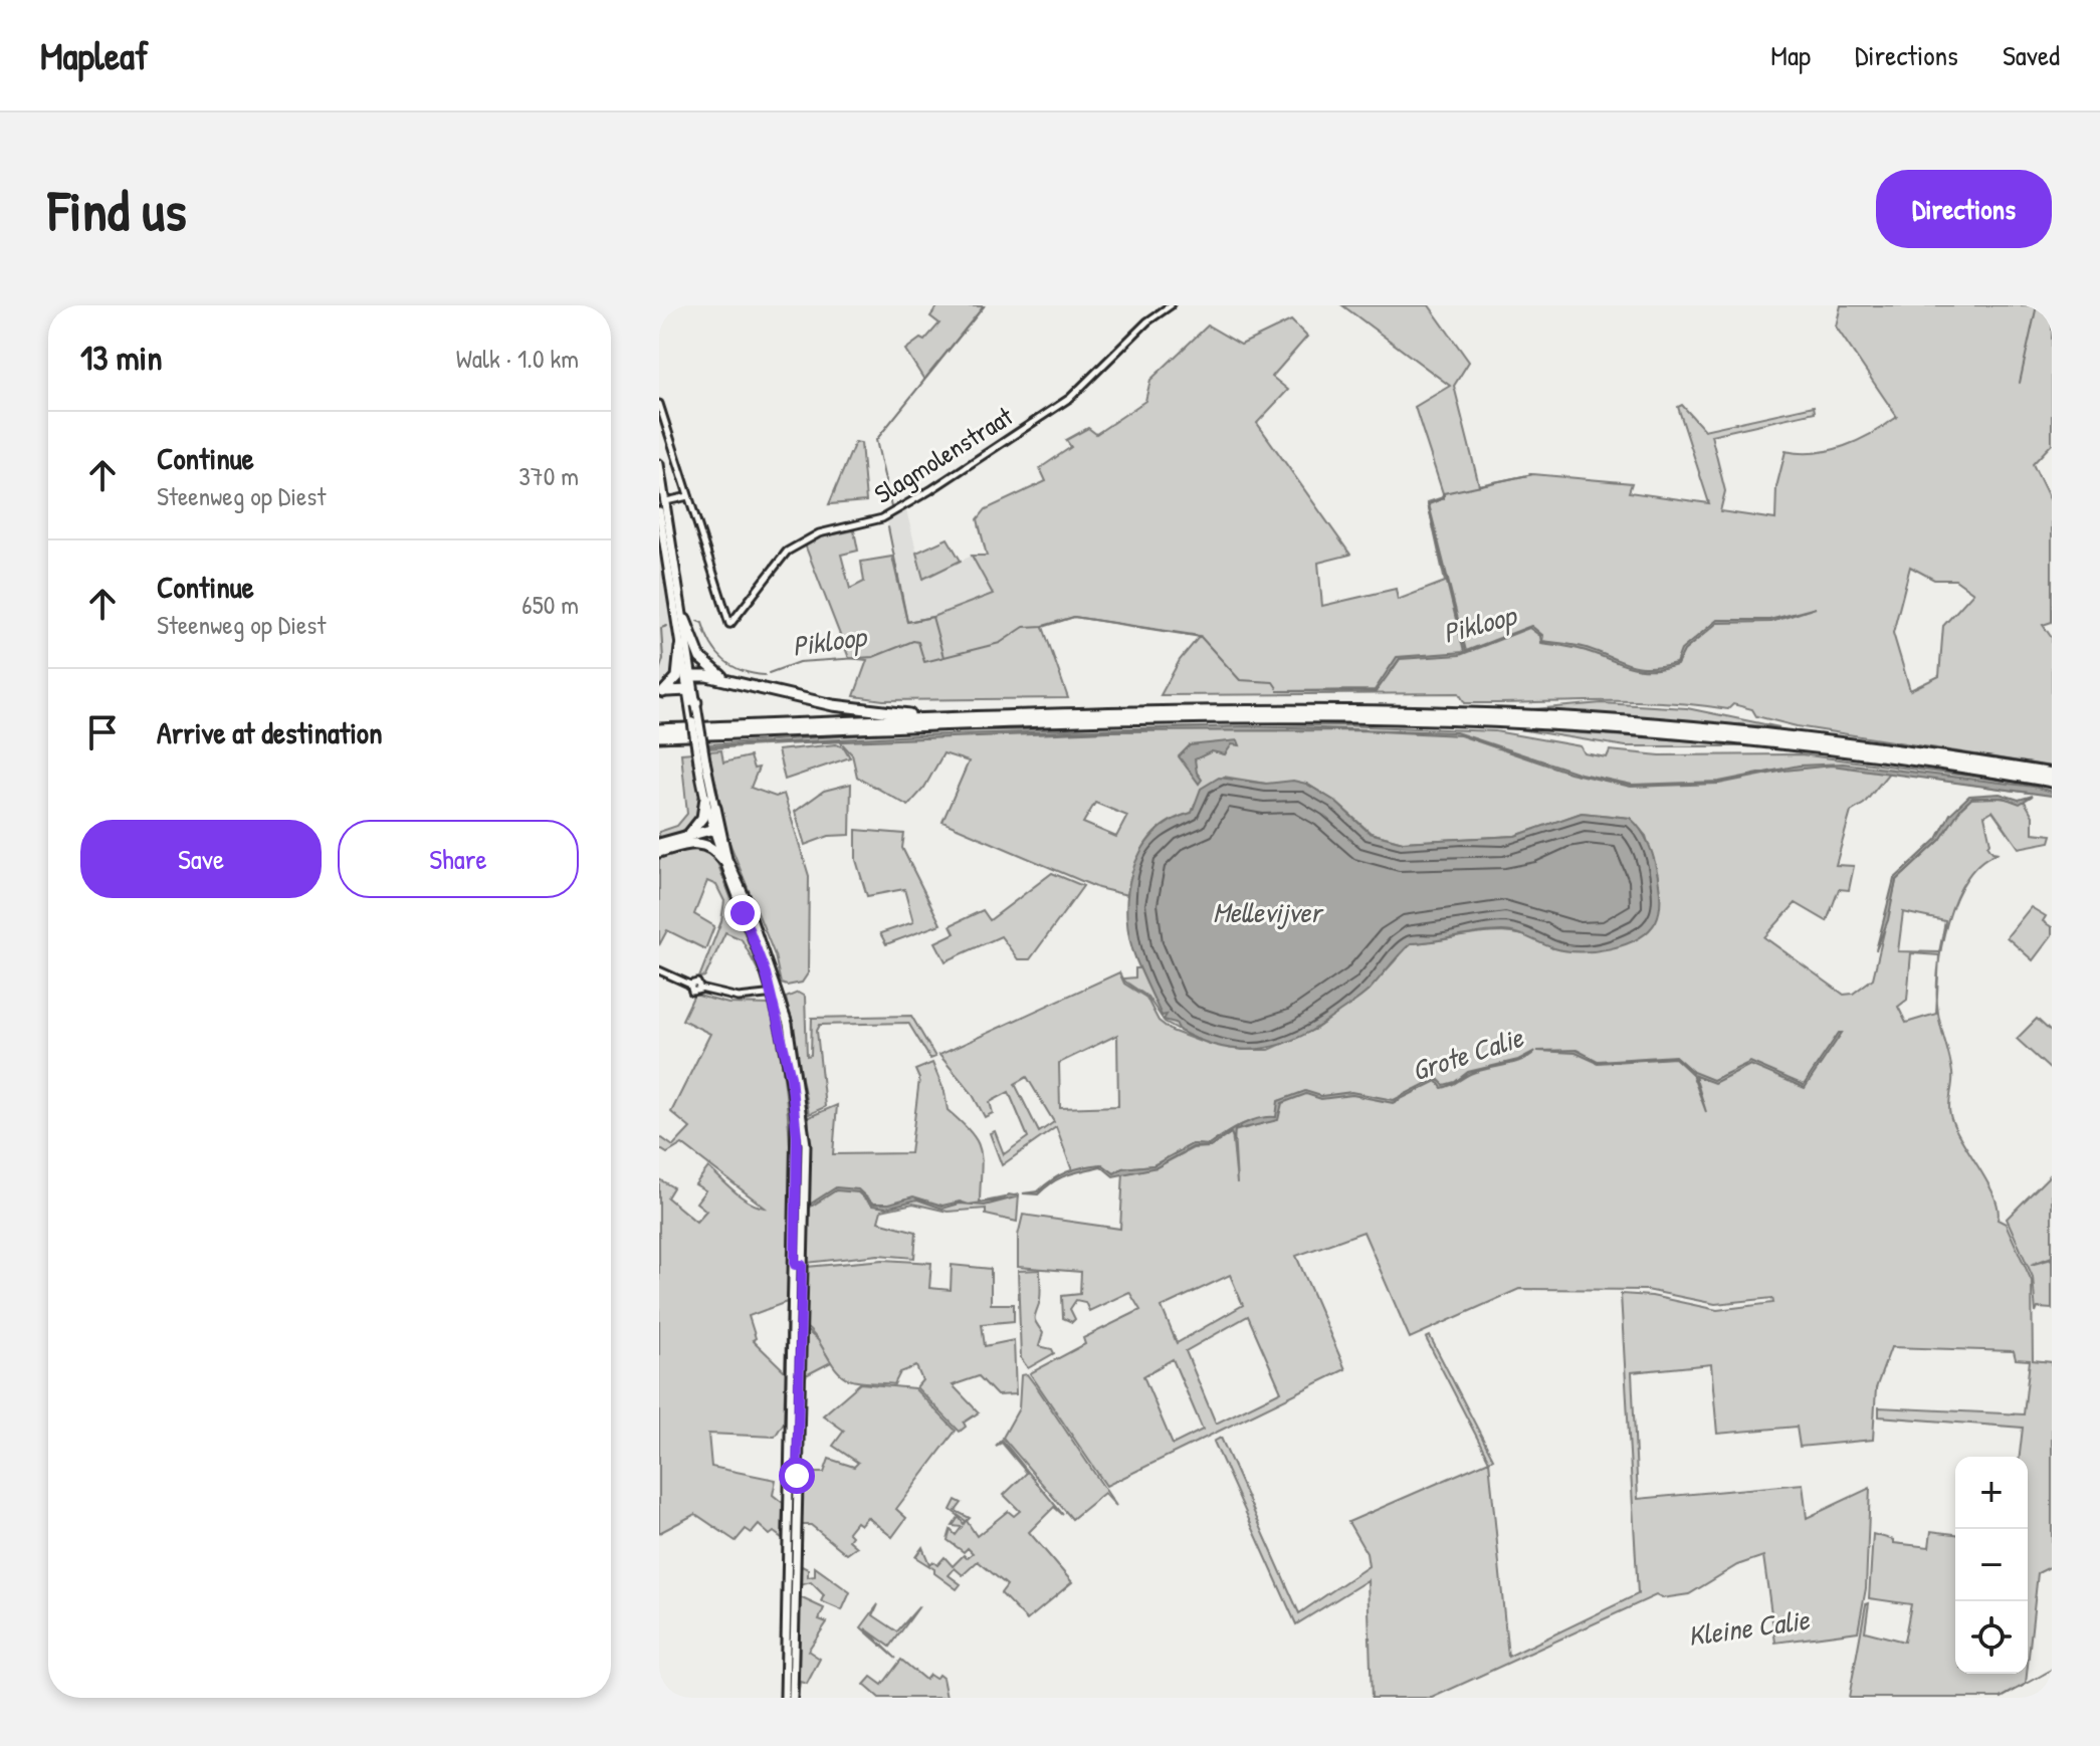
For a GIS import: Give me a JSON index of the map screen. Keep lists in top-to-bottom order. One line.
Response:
{"streets":{"street":["Slagmolenstraat"]},"water":["Pikloop","Mellevijver","Grote Calie","Kleine Calie"],"page":{"header":"Mapleaf","nav":["Map","Directions","Saved"],"buttons":["Directions",["Save","Share"]],"title":"Find us","heading":["13 min","Walk · 1.0 km"],"list":[["Continue","Steenweg op Diest","370 m"],["Continue","Steenweg op Diest","650 m"],"Arrive at destination"],"map_buttons":["+","−"]}}
